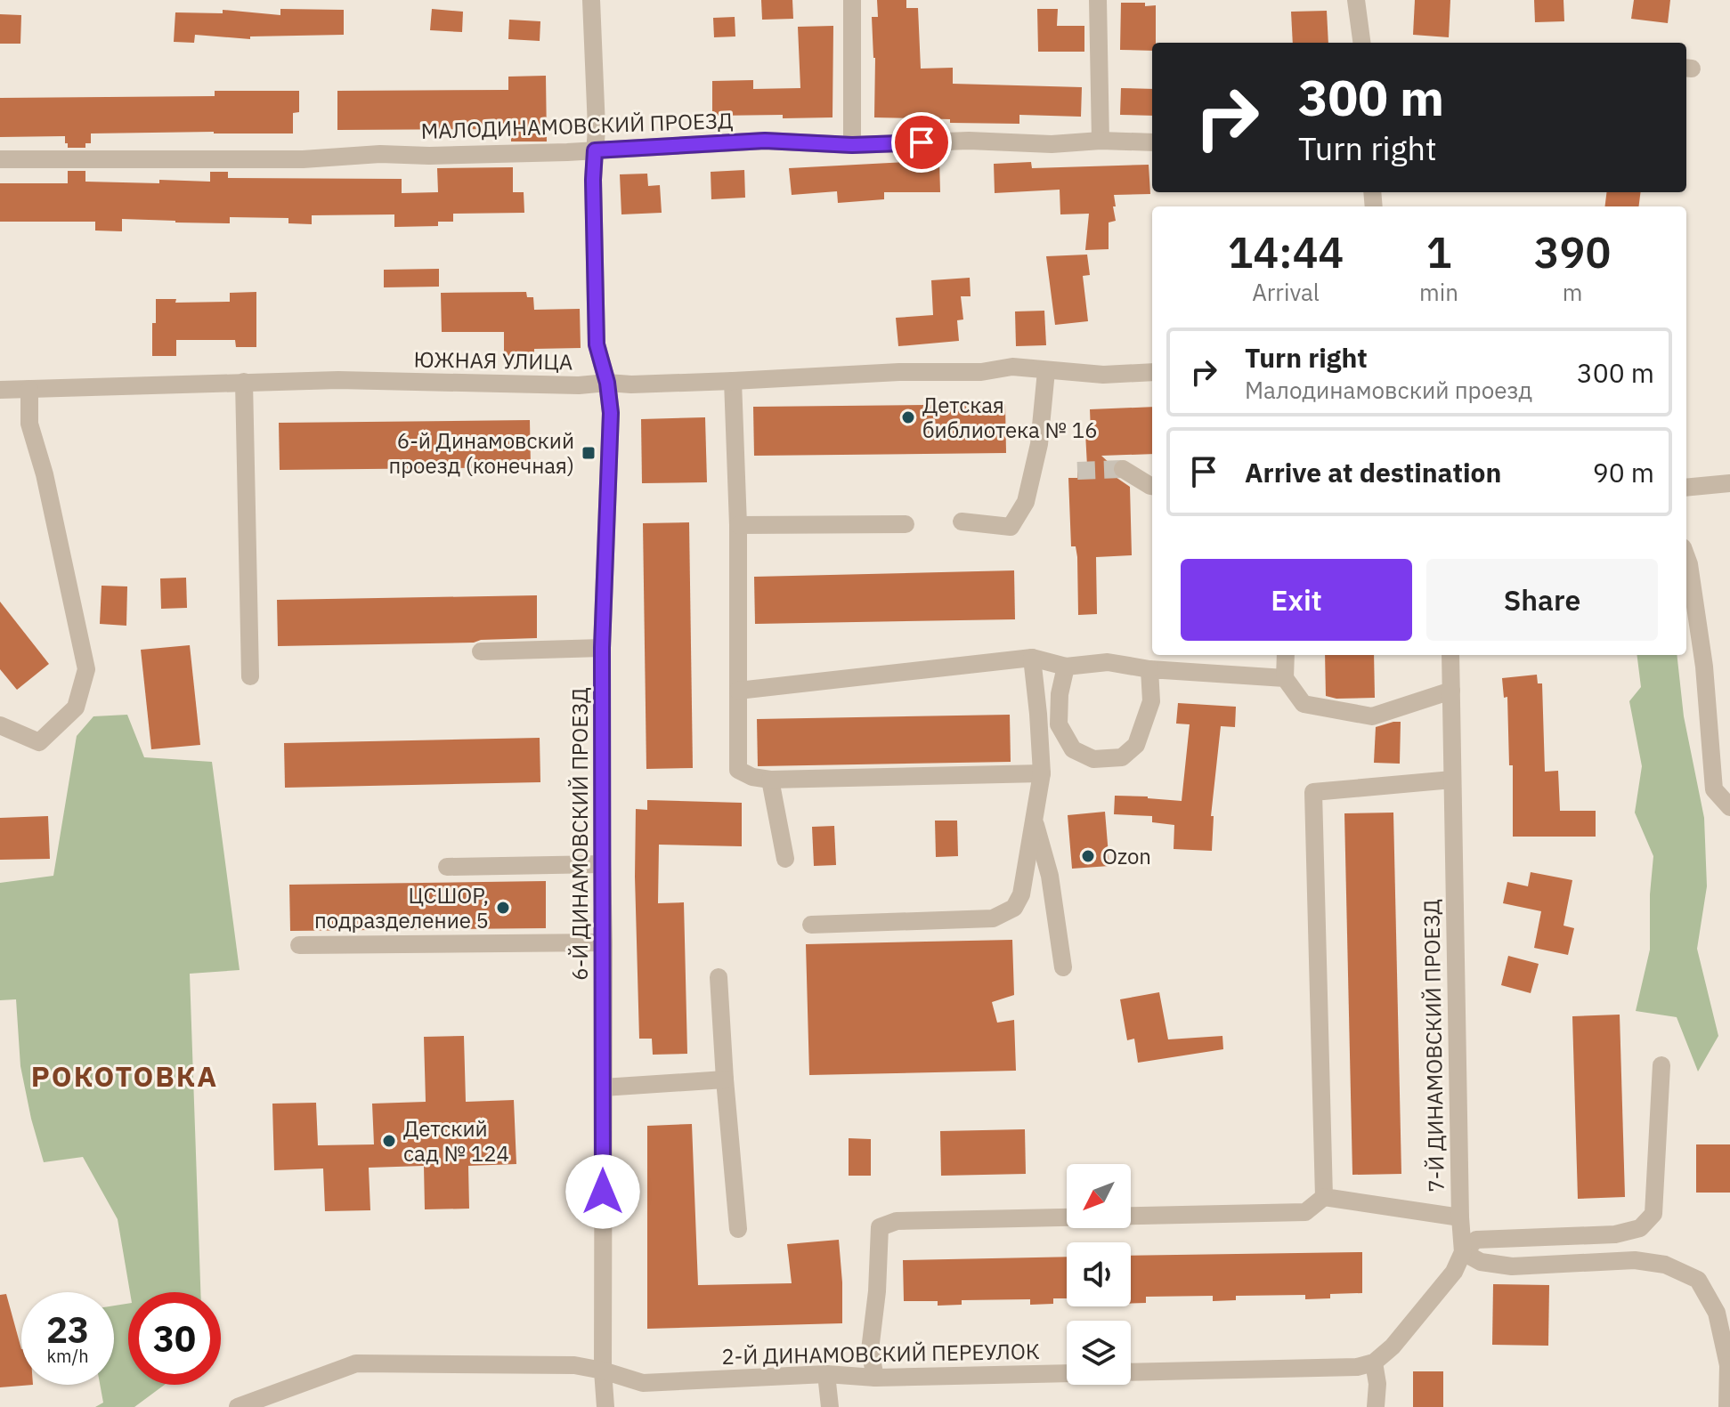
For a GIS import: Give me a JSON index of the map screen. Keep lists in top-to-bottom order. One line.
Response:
{"streets":{"street":["МАЛОДИНАМОВСКИЙ ПРОЕЗД","ЮЖНАЯ УЛИЦА","6-Й ДИНАМОВСКИЙ ПРОЕЗД","7-Й ДИНАМОВСКИЙ ПРОЕЗД","2-Й ДИНАМОВСКИЙ ПЕРЕУЛОК"]},"crossings":[["МАЛОДИНАМОВСКИЙ ПРОЕЗД","6-Й ДИНАМОВСКИЙ ПРОЕЗД"],["ЮЖНАЯ УЛИЦА","6-Й ДИНАМОВСКИЙ ПРОЕЗД"],["6-Й ДИНАМОВСКИЙ ПРОЕЗД","2-Й ДИНАМОВСКИЙ ПЕРЕУЛОК"]],"districts":["РОКОТОВКА"],"places":{"other":["Детская библиотека № 16","Ozon","ЦСШОР, подразделение 5","Детский сад № 124"],"transit":["6-й Динамовский проезд (конечная)"]},"north":"bottom left","page":{"turn":["300 m","Turn right"],"eta":["14:44","Arrival","1","min","390","m"],"list":[{"name":"Turn right","note":"Малодинамовский проезд","value":"300 m"},{"name":"Arrive at destination","value":"90 m"}],"buttons":["Exit","Share"],"speed":"23 km/h","limit":"30"}}
